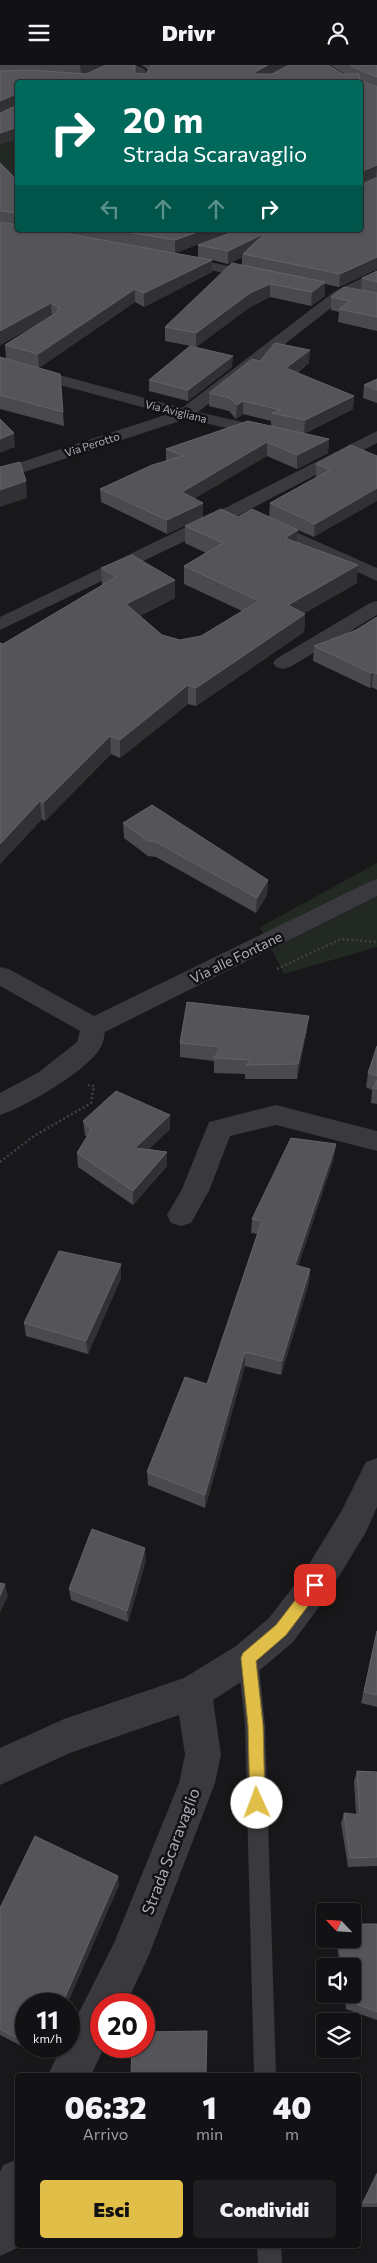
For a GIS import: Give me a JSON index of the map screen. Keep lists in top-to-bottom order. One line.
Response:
{"streets":{"street":["Via Avigliana","Via Perotto","Via alle Fontane","Strada Scaravaglio"]},"crossings":[["Via Avigliana","Via Perotto"]],"north":"top left","page":{"header":"Drivr","turn":["20 m","Strada Scaravaglio"],"speed":"11 km/h","limit":"20","eta":["06:32","Arrivo","1","min","40","m"],"buttons":["Esci","Condividi"]}}
